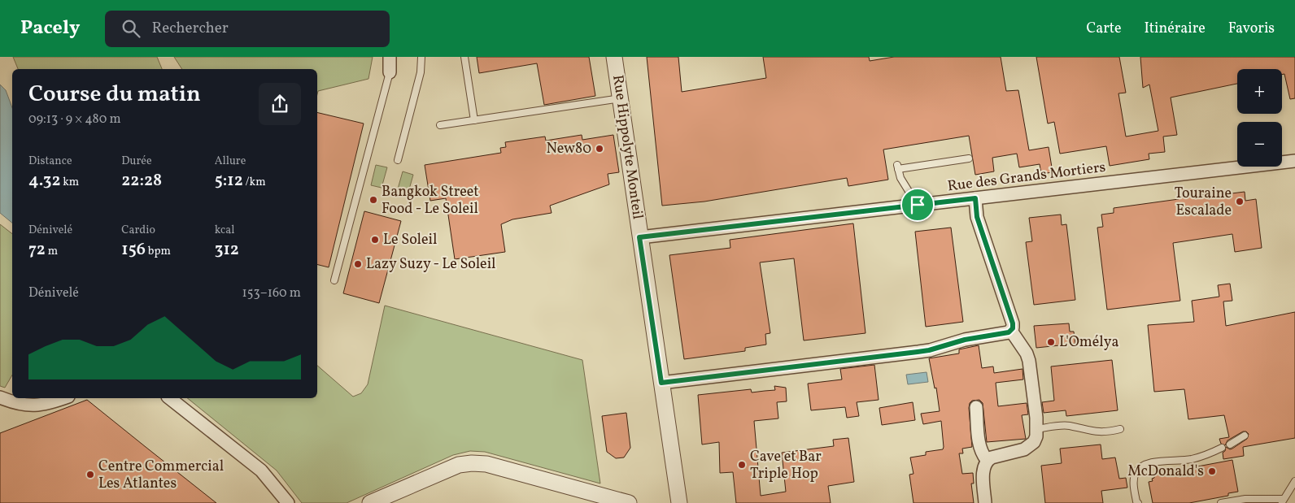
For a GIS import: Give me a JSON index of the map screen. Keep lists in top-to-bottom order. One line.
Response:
{"streets":{"street":["Rue Hippolyte Monteil","Rue des Grands Mortiers"]},"crossings":[["Rue Hippolyte Monteil","Rue des Grands Mortiers"]],"places":["New80","Bangkok Street Food - Le Soleil","Touraine Escalade","Le Soleil","Lazy Suzy - Le Soleil","L'Omélya","Cave et Bar Triple Hop","McDonald's","Centre Commercial Les Atlantes"],"page":{"header":"Pacely","search":"Rechercher","nav":["Carte","Itinéraire","Favoris"],"map_buttons":["+","−"],"heading":["Course du matin","09:13 · 9 × 480 m"],"stats":[["Distance","4.32 km"],["Durée","22:28"],["Allure","5:12 /km"],["Dénivelé","72 m"],["Cardio","156 bpm"],["kcal","312"]],"chart":["Dénivelé","153–160 m"]}}
